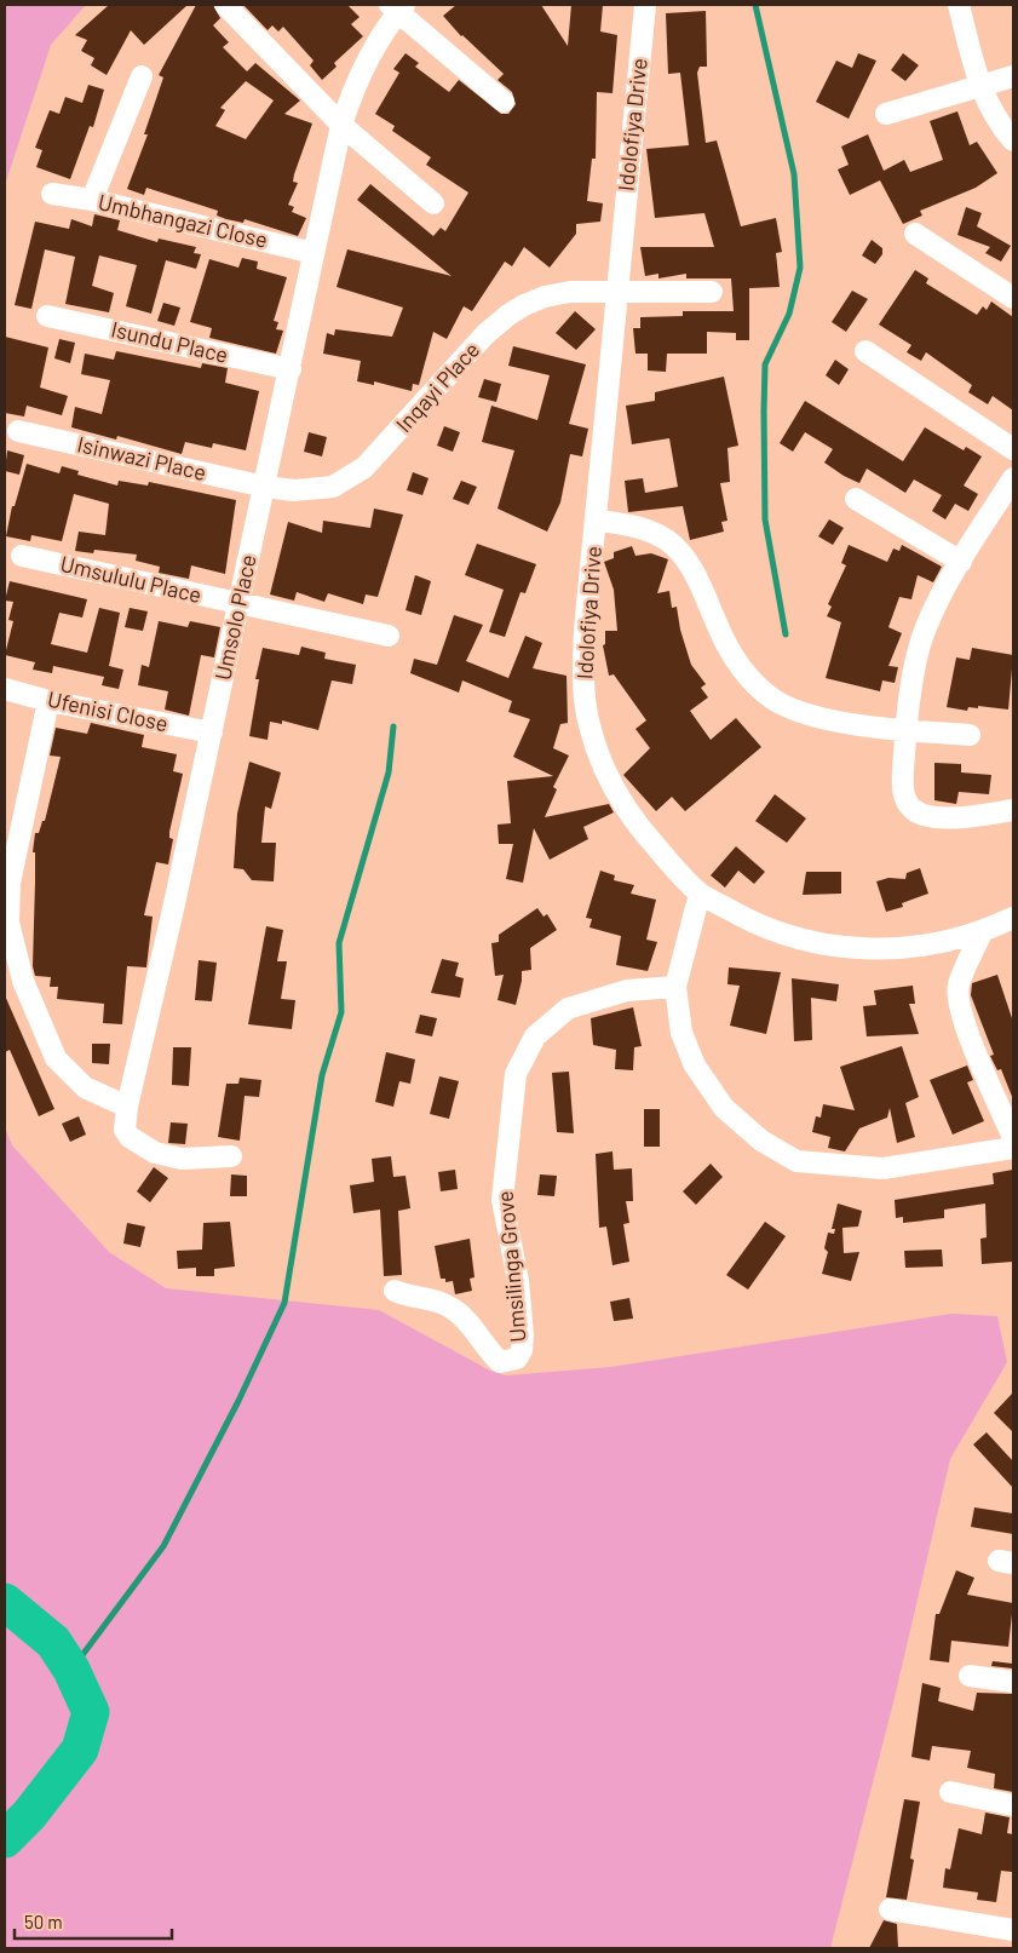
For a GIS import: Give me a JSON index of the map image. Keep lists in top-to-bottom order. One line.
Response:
{"streets":{"street":["Idolofiya Drive","Umbhangazi Close","Isundu Place","Inqayi Place","Isinwazi Place","Umsululu Place","Umsolo Place","Ufenisi Close","Umsilinga Grove"]},"crossings":[["Idolofiya Drive","Inqayi Place"],["Umbhangazi Close","Umsolo Place"],["Isundu Place","Umsolo Place"],["Inqayi Place","Isinwazi Place"],["Inqayi Place","Umsolo Place"],["Isinwazi Place","Umsolo Place"],["Umsululu Place","Umsolo Place"],["Umsolo Place","Ufenisi Close"]],"scale_bar":"50 m"}
